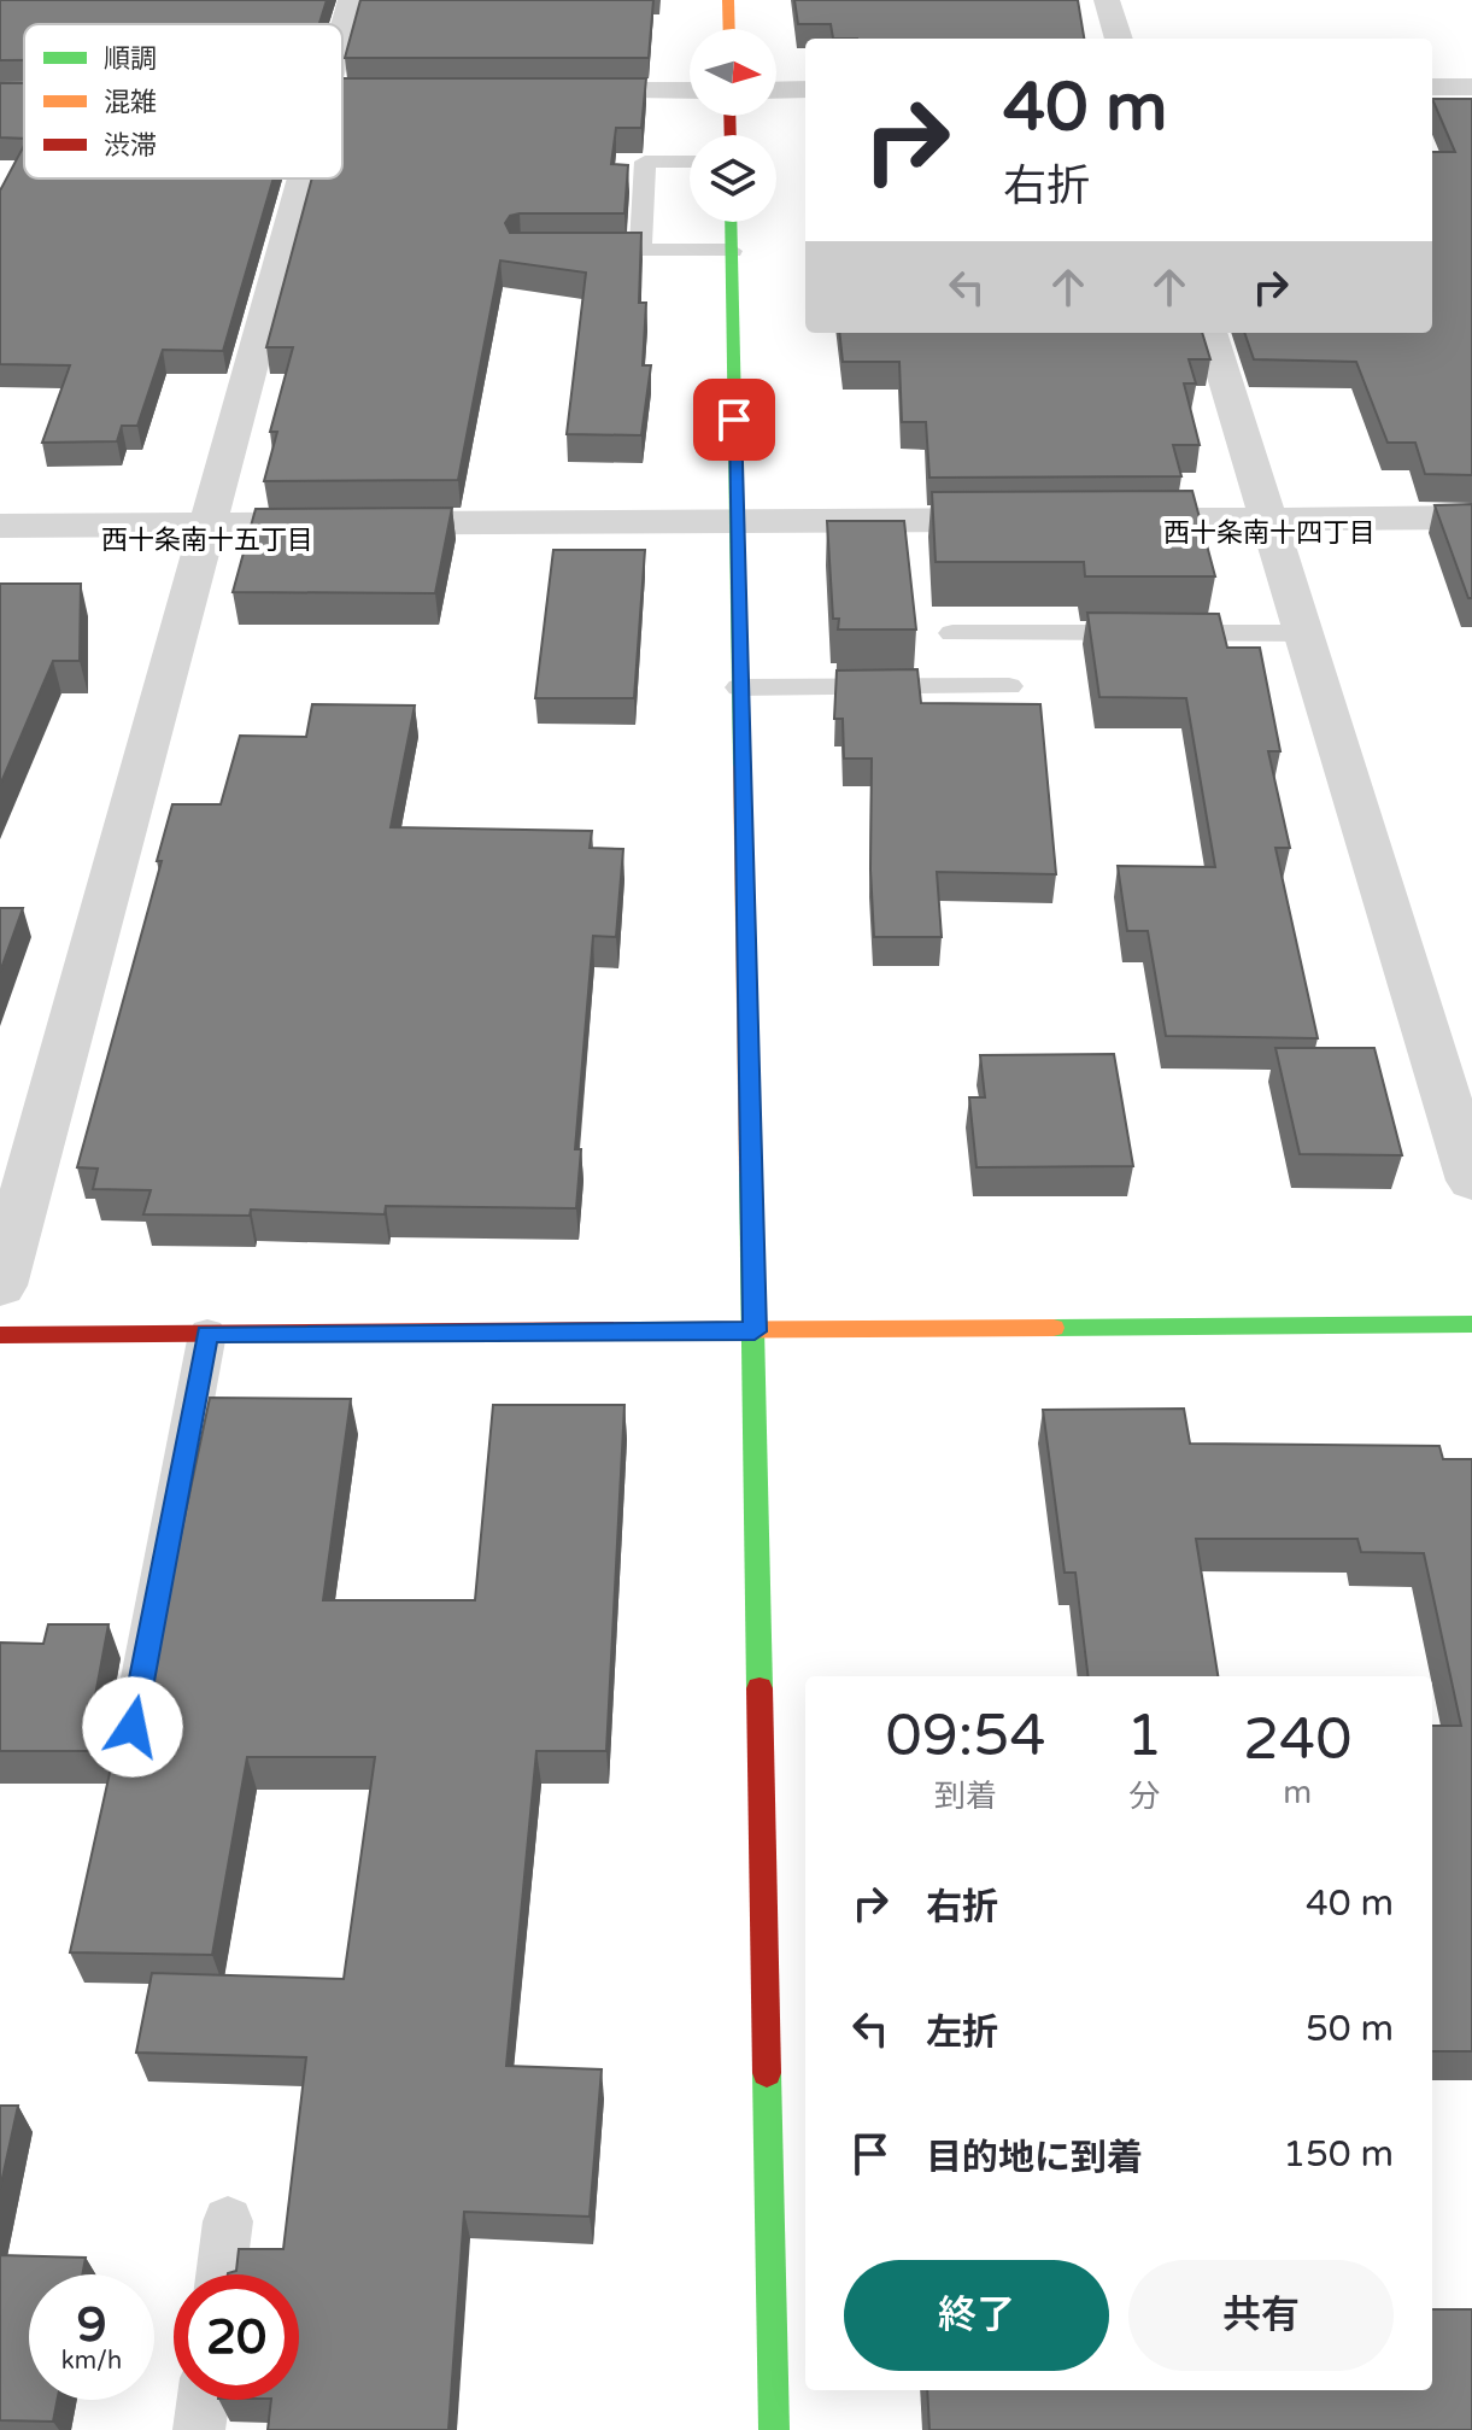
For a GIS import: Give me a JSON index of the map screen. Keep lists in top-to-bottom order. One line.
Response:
{"districts":["西十条南十四丁目","西十条南十五丁目"],"legend":["順調","混雑","渋滞"],"north":"right","page":{"turn":["40 m","右折"],"eta":["09:54","到着","1","分","240","m"],"list":[{"name":"右折","value":"40 m"},{"name":"左折","value":"50 m"},{"name":"目的地に到着","value":"150 m"}],"buttons":["終了","共有"],"speed":"9 km/h","limit":"20"}}
